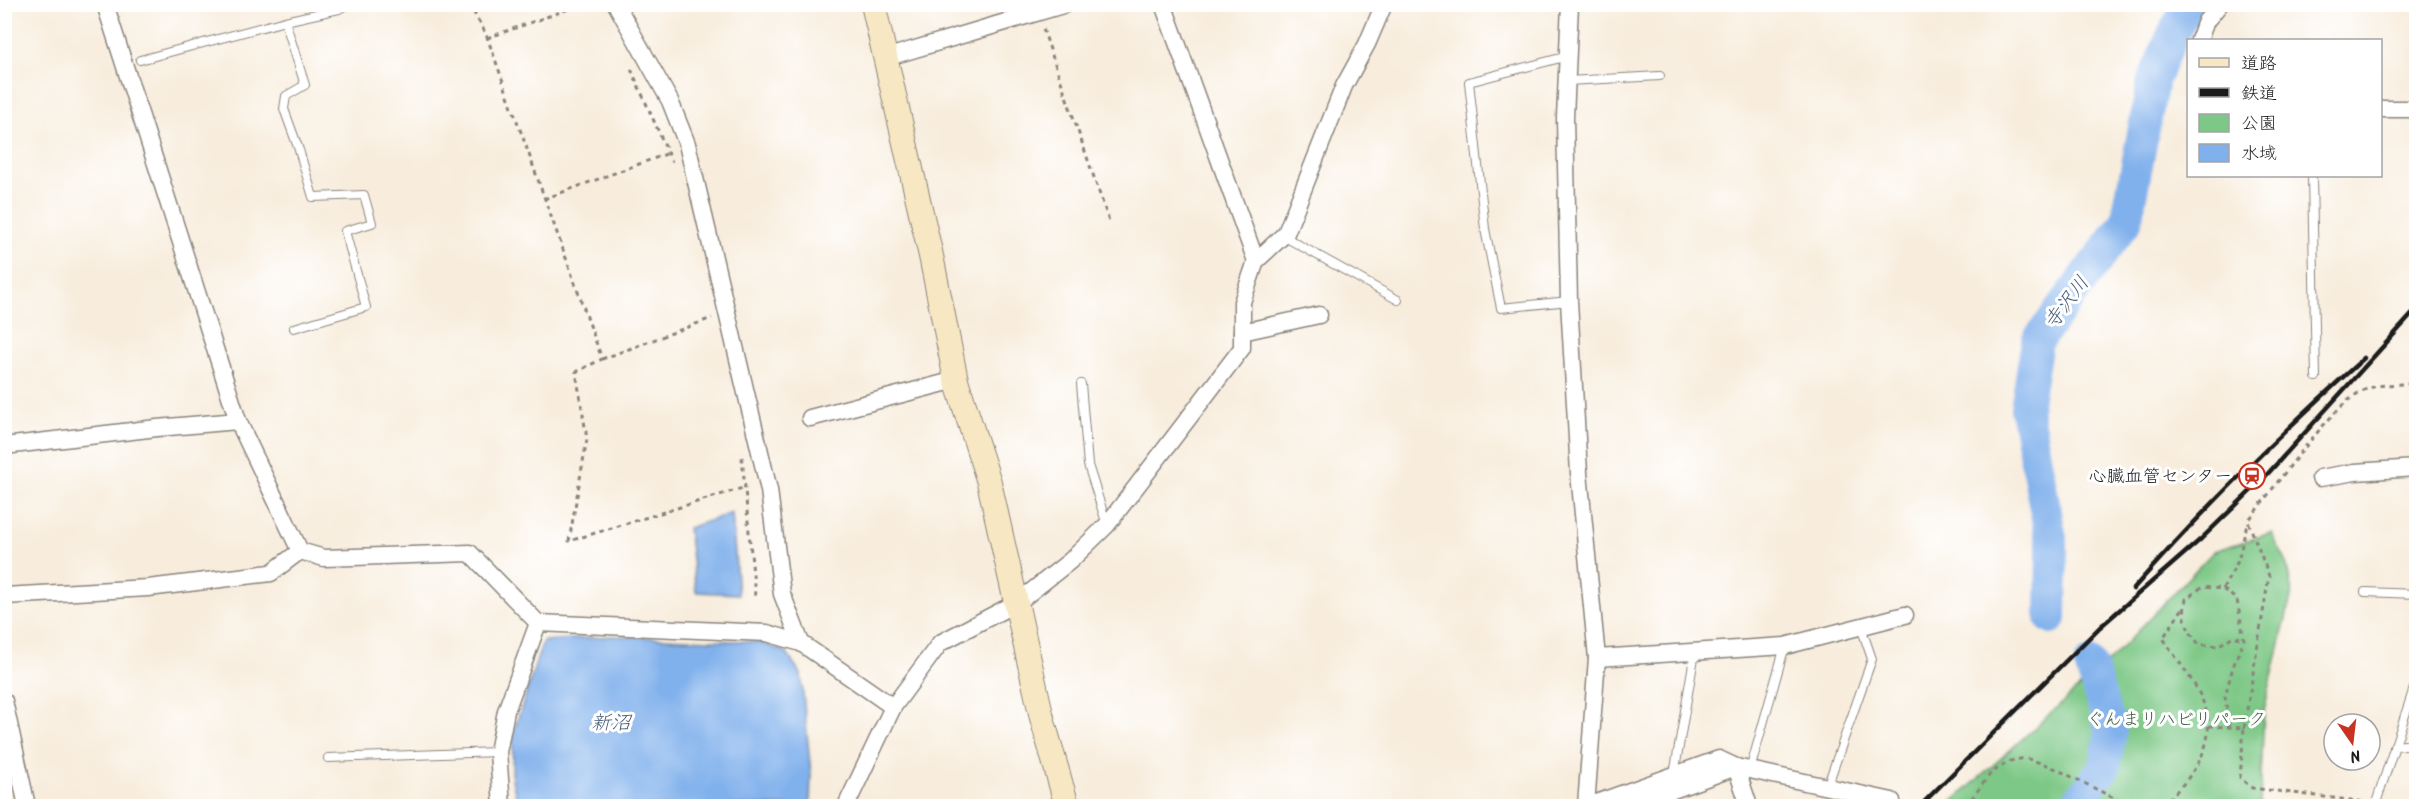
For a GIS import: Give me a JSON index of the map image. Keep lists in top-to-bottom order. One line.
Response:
{"water":["寺沢川","新沼"],"parks":["ぐんまリハビリパーク"],"places":{"station":["心臓血管センター"]},"legend":["道路","鉄道","公園","水域"],"north":"bottom"}
